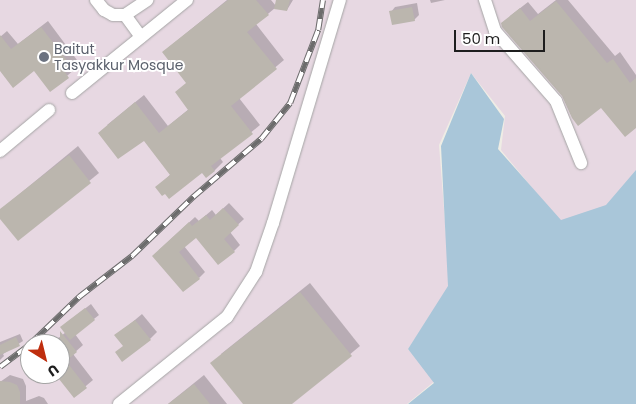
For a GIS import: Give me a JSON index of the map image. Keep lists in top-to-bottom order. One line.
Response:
{"places":["Baitut Tasyakkur Mosque"],"scale_bar":"50 m","north":"bottom right"}
